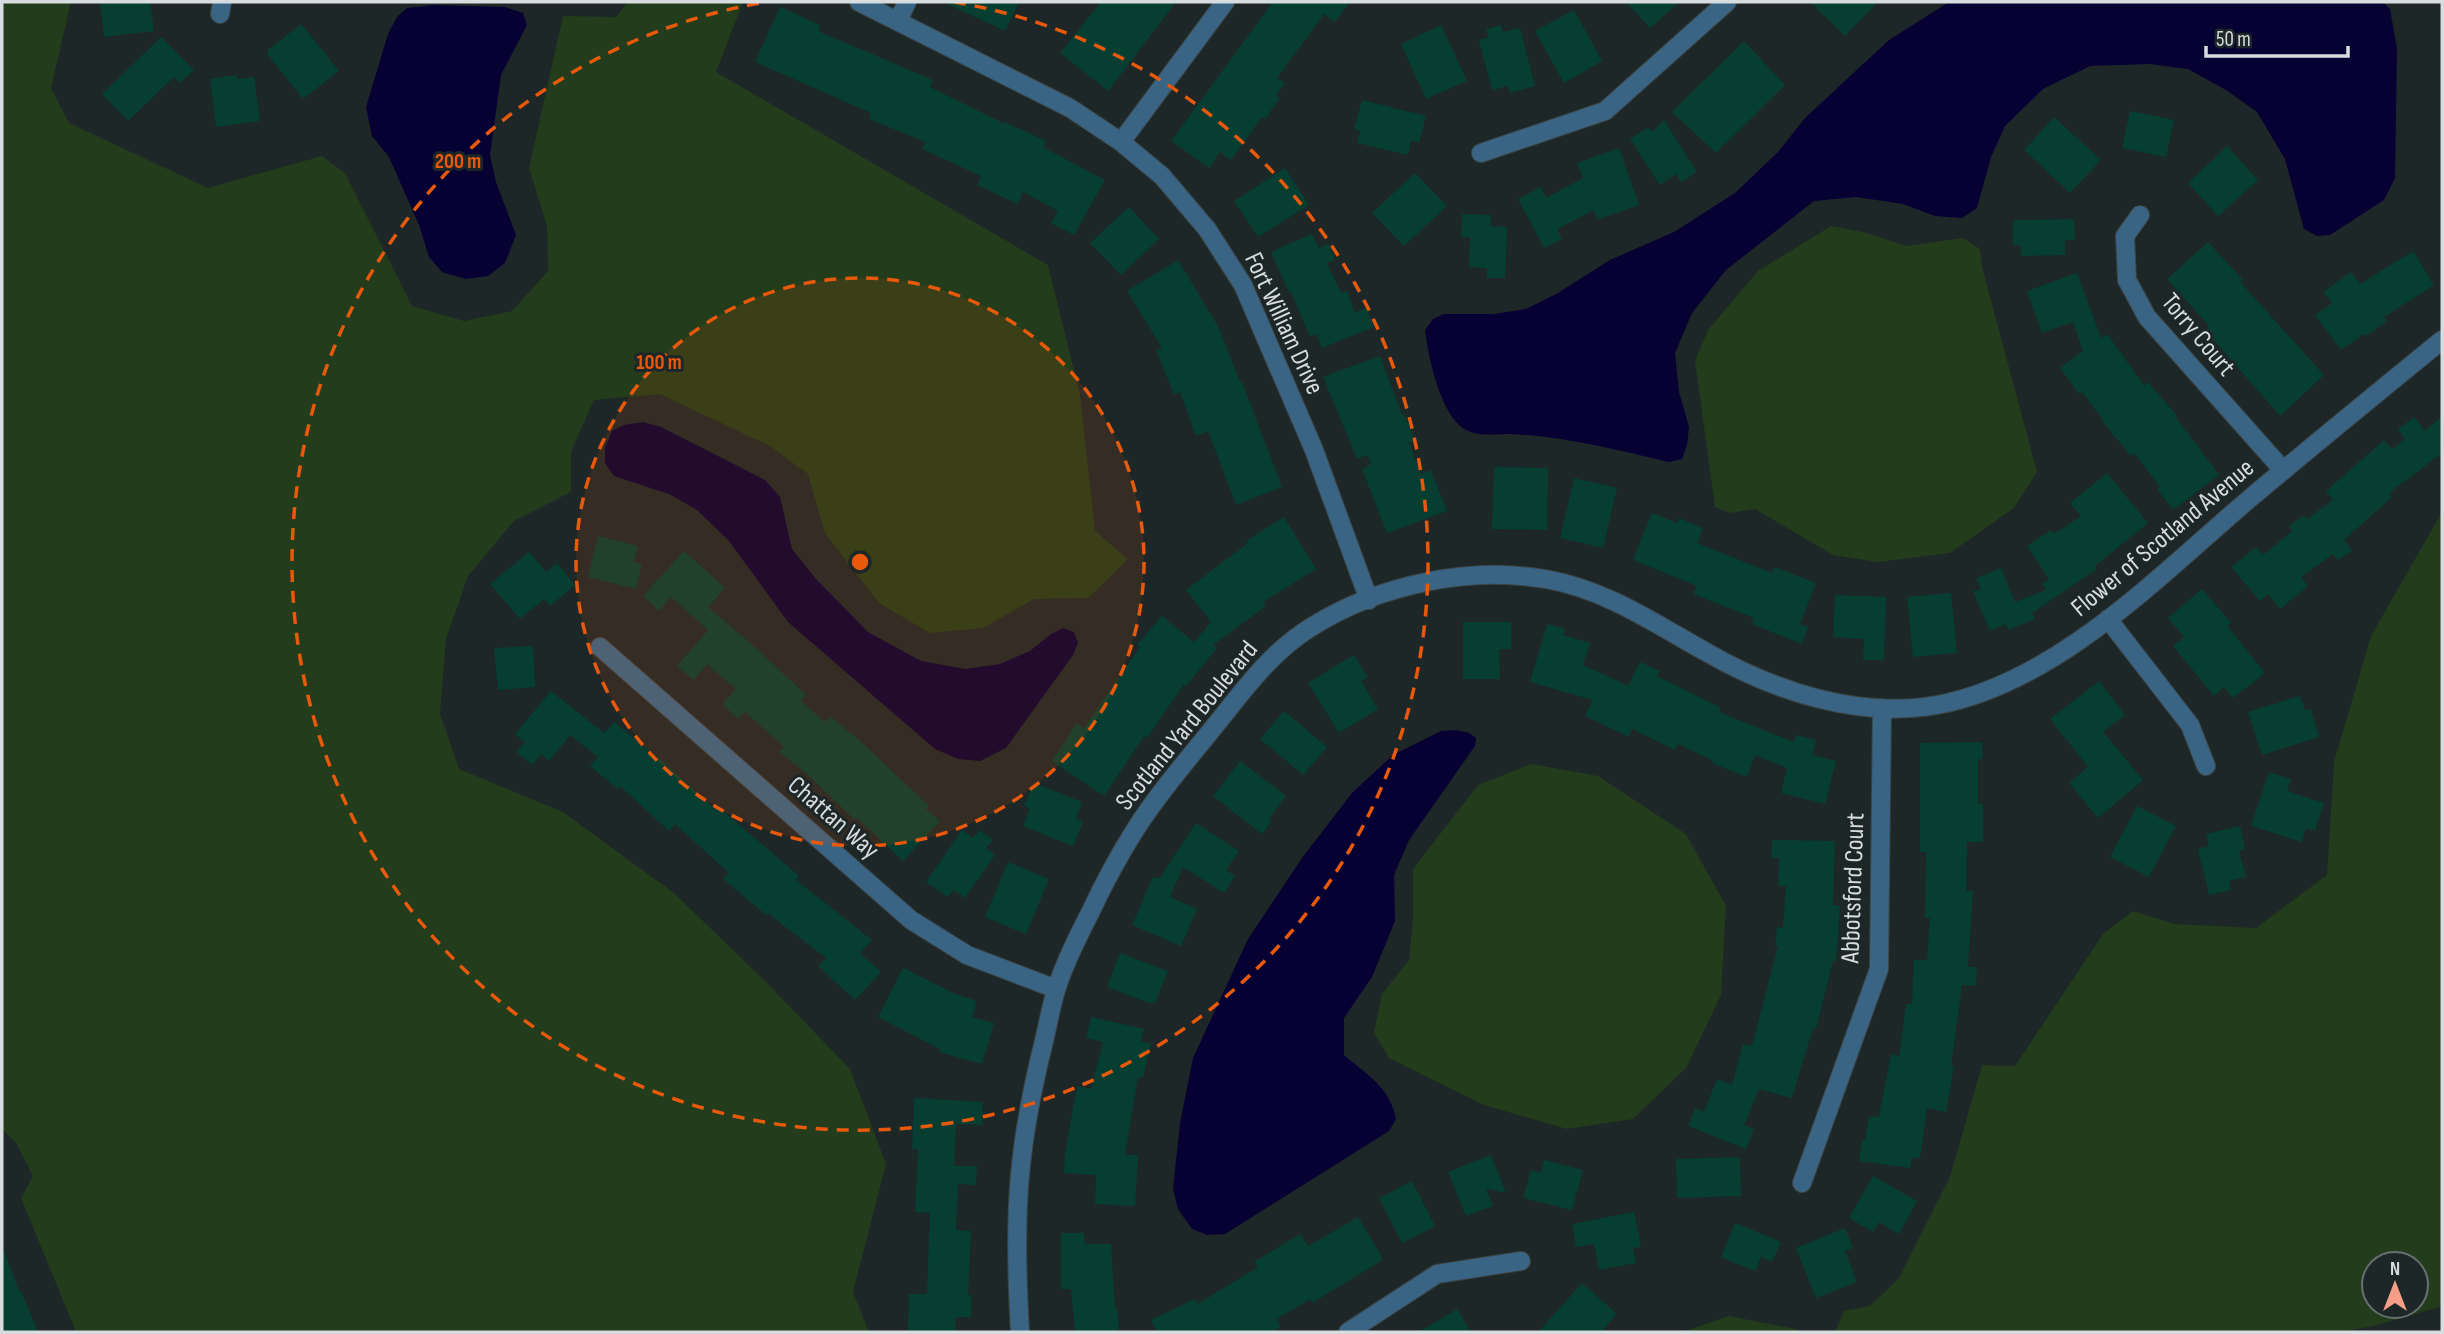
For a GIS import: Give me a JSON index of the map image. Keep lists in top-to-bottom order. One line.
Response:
{"streets":{"street":["Fort William Drive","Torry Court","Flower of Scotland Avenue","Scotland Yard Boulevard","Chattan Way","Abbotsford Court"]},"crossings":[["Fort William Drive","Scotland Yard Boulevard"],["Torry Court","Flower of Scotland Avenue"],["Flower of Scotland Avenue","Scotland Yard Boulevard"],["Flower of Scotland Avenue","Abbotsford Court"],["Scotland Yard Boulevard","Chattan Way"],["Scotland Yard Boulevard","Abbotsford Court"]],"scale_bar":"50 m","north":"top","rings":["200 m","100 m"]}
